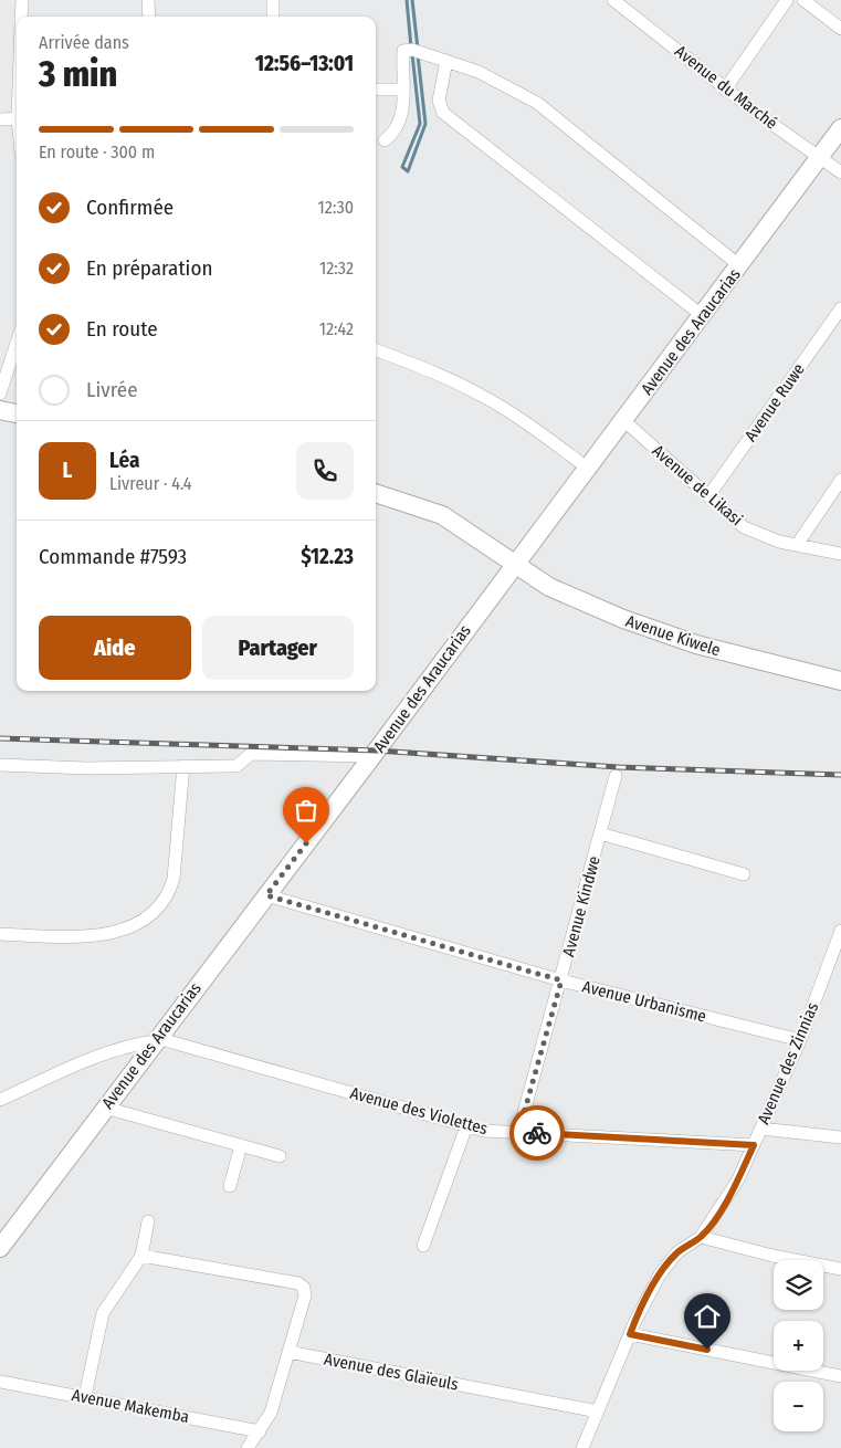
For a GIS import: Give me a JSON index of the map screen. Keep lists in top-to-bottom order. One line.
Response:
{"streets":{"street":["Avenue du Marché","Avenue des Araucarias","Avenue Ruwe","Avenue de Likasi","Avenue Kiwele","Avenue Kindwe","Avenue Urbanisme","Avenue des Zinnias","Avenue des Violettes","Avenue des Glaïeuls","Avenue Makemba"]},"crossings":[["Avenue du Marché","Avenue des Araucarias"],["Avenue des Araucarias","Avenue de Likasi"],["Avenue des Araucarias","Avenue Kiwele"],["Avenue des Araucarias","Avenue Urbanisme"],["Avenue des Araucarias","Avenue des Violettes"],["Avenue Ruwe","Avenue de Likasi"],["Avenue Kindwe","Avenue Urbanisme"],["Avenue Kindwe","Avenue des Violettes"],["Avenue Urbanisme","Avenue des Zinnias"],["Avenue des Zinnias","Avenue des Violettes"],["Avenue des Zinnias","Avenue des Glaïeuls"]],"page":{"heading":["3 min","Arrivée dans","12:56–13:01"],"panel":["Léa","Livreur · 4.4","Commande #7593","$12.23"],"bar":"En route · 300 m","list":[["Confirmée","12:30"],["En préparation","12:32"],["En route","12:42"],"Livrée"],"round":"L","buttons":["Aide","Partager"],"map_buttons":["+","−"]}}
